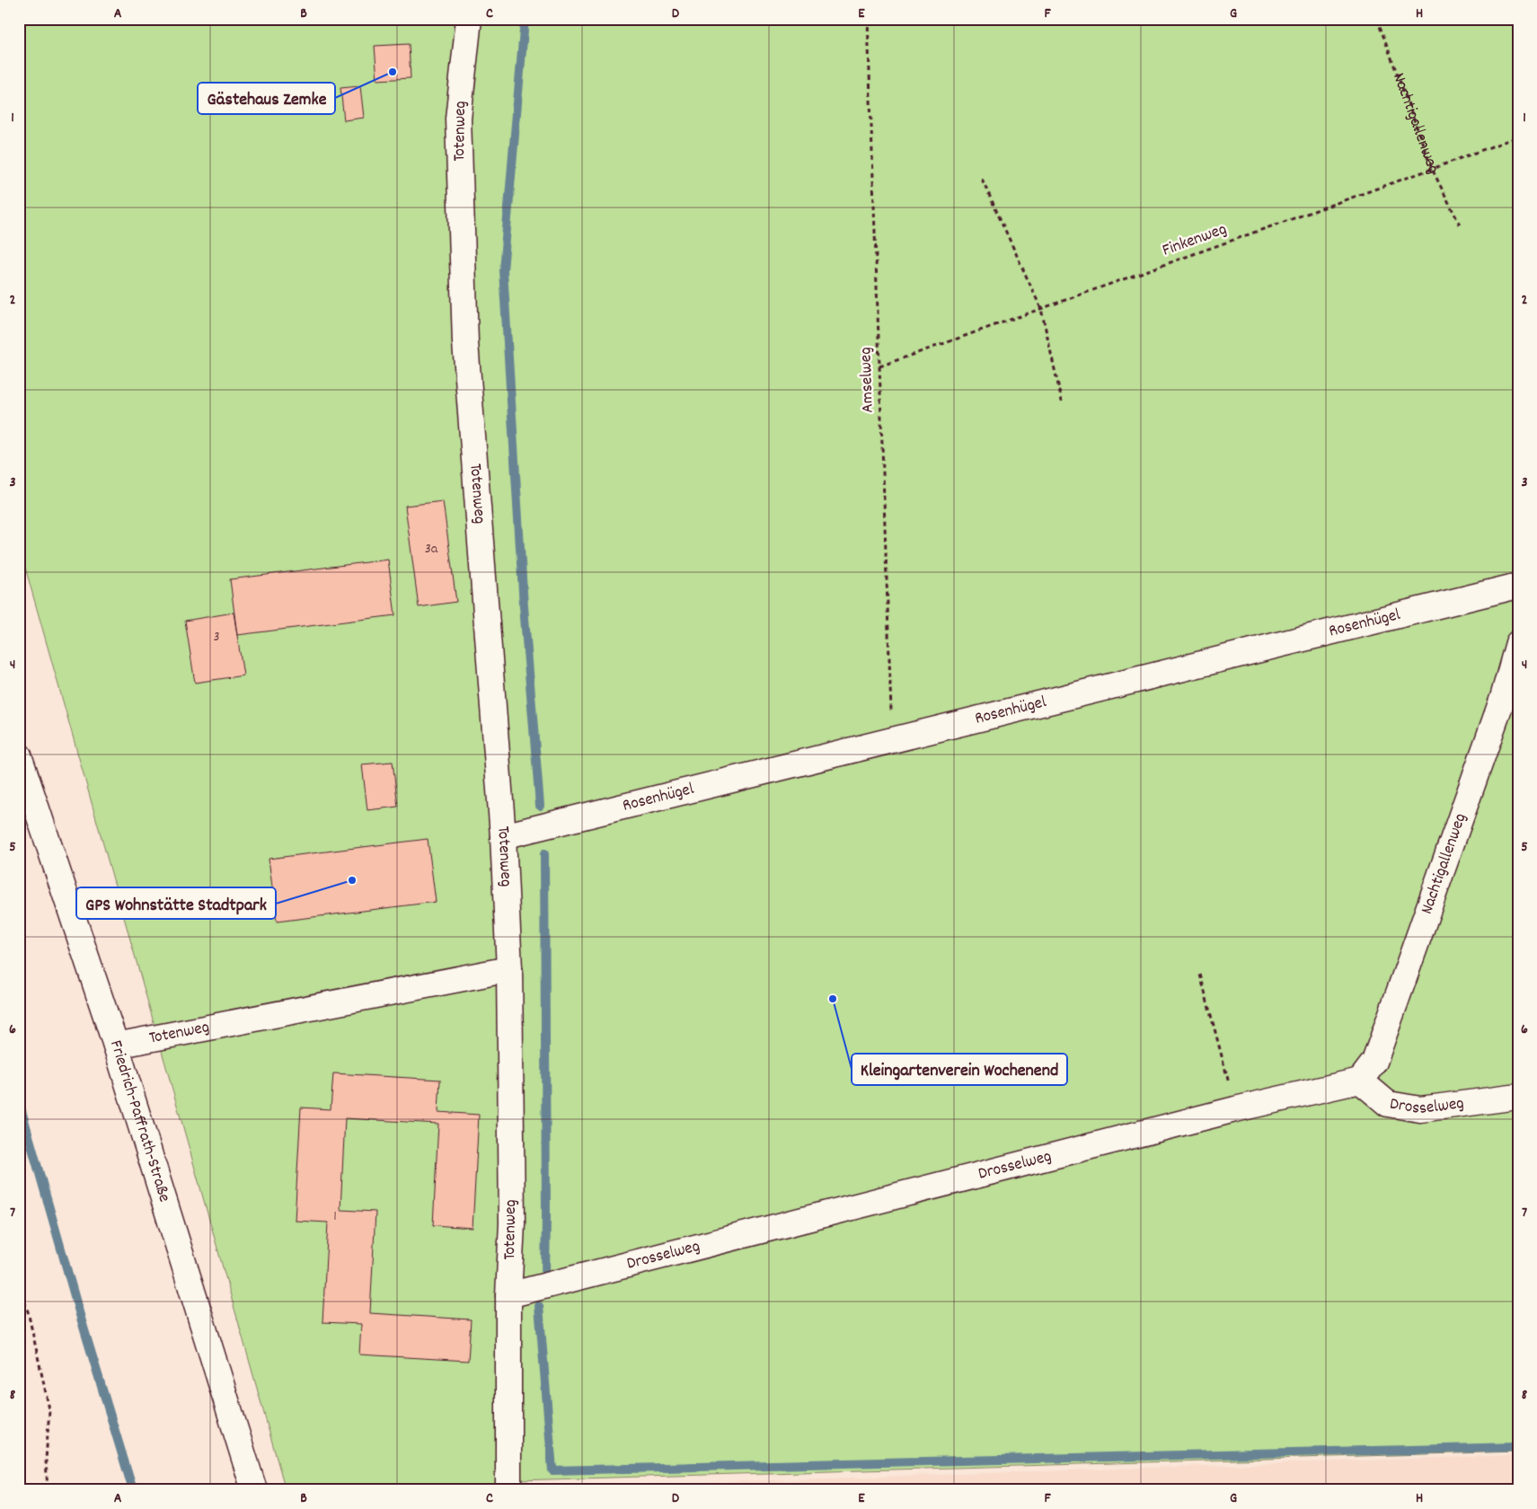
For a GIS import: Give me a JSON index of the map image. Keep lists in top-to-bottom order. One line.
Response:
{"streets":{"street":["Nachtigallenweg","Totenweg","Rosenhügel","Drosselweg","Friedrich-Paffrath-Straße"],"path":["Finkenweg","Amselweg"]},"crossings":[["Nachtigallenweg","Finkenweg"],["Nachtigallenweg","Drosselweg"],["Totenweg","Rosenhügel"],["Totenweg","Drosselweg"],["Totenweg","Friedrich-Paffrath-Straße"],["Finkenweg","Amselweg"],["Amselweg","Rosenhügel"]],"places":["Gästehaus Zemke","GPS Wohnstätte Stadtpark","Kleingartenverein Wochenend"],"house_numbers":["3a","3","1"],"grid":{"columns":["A","B","C","D","E","F","G","H"],"rows":["1","2","3","4","5","6","7","8"]}}
